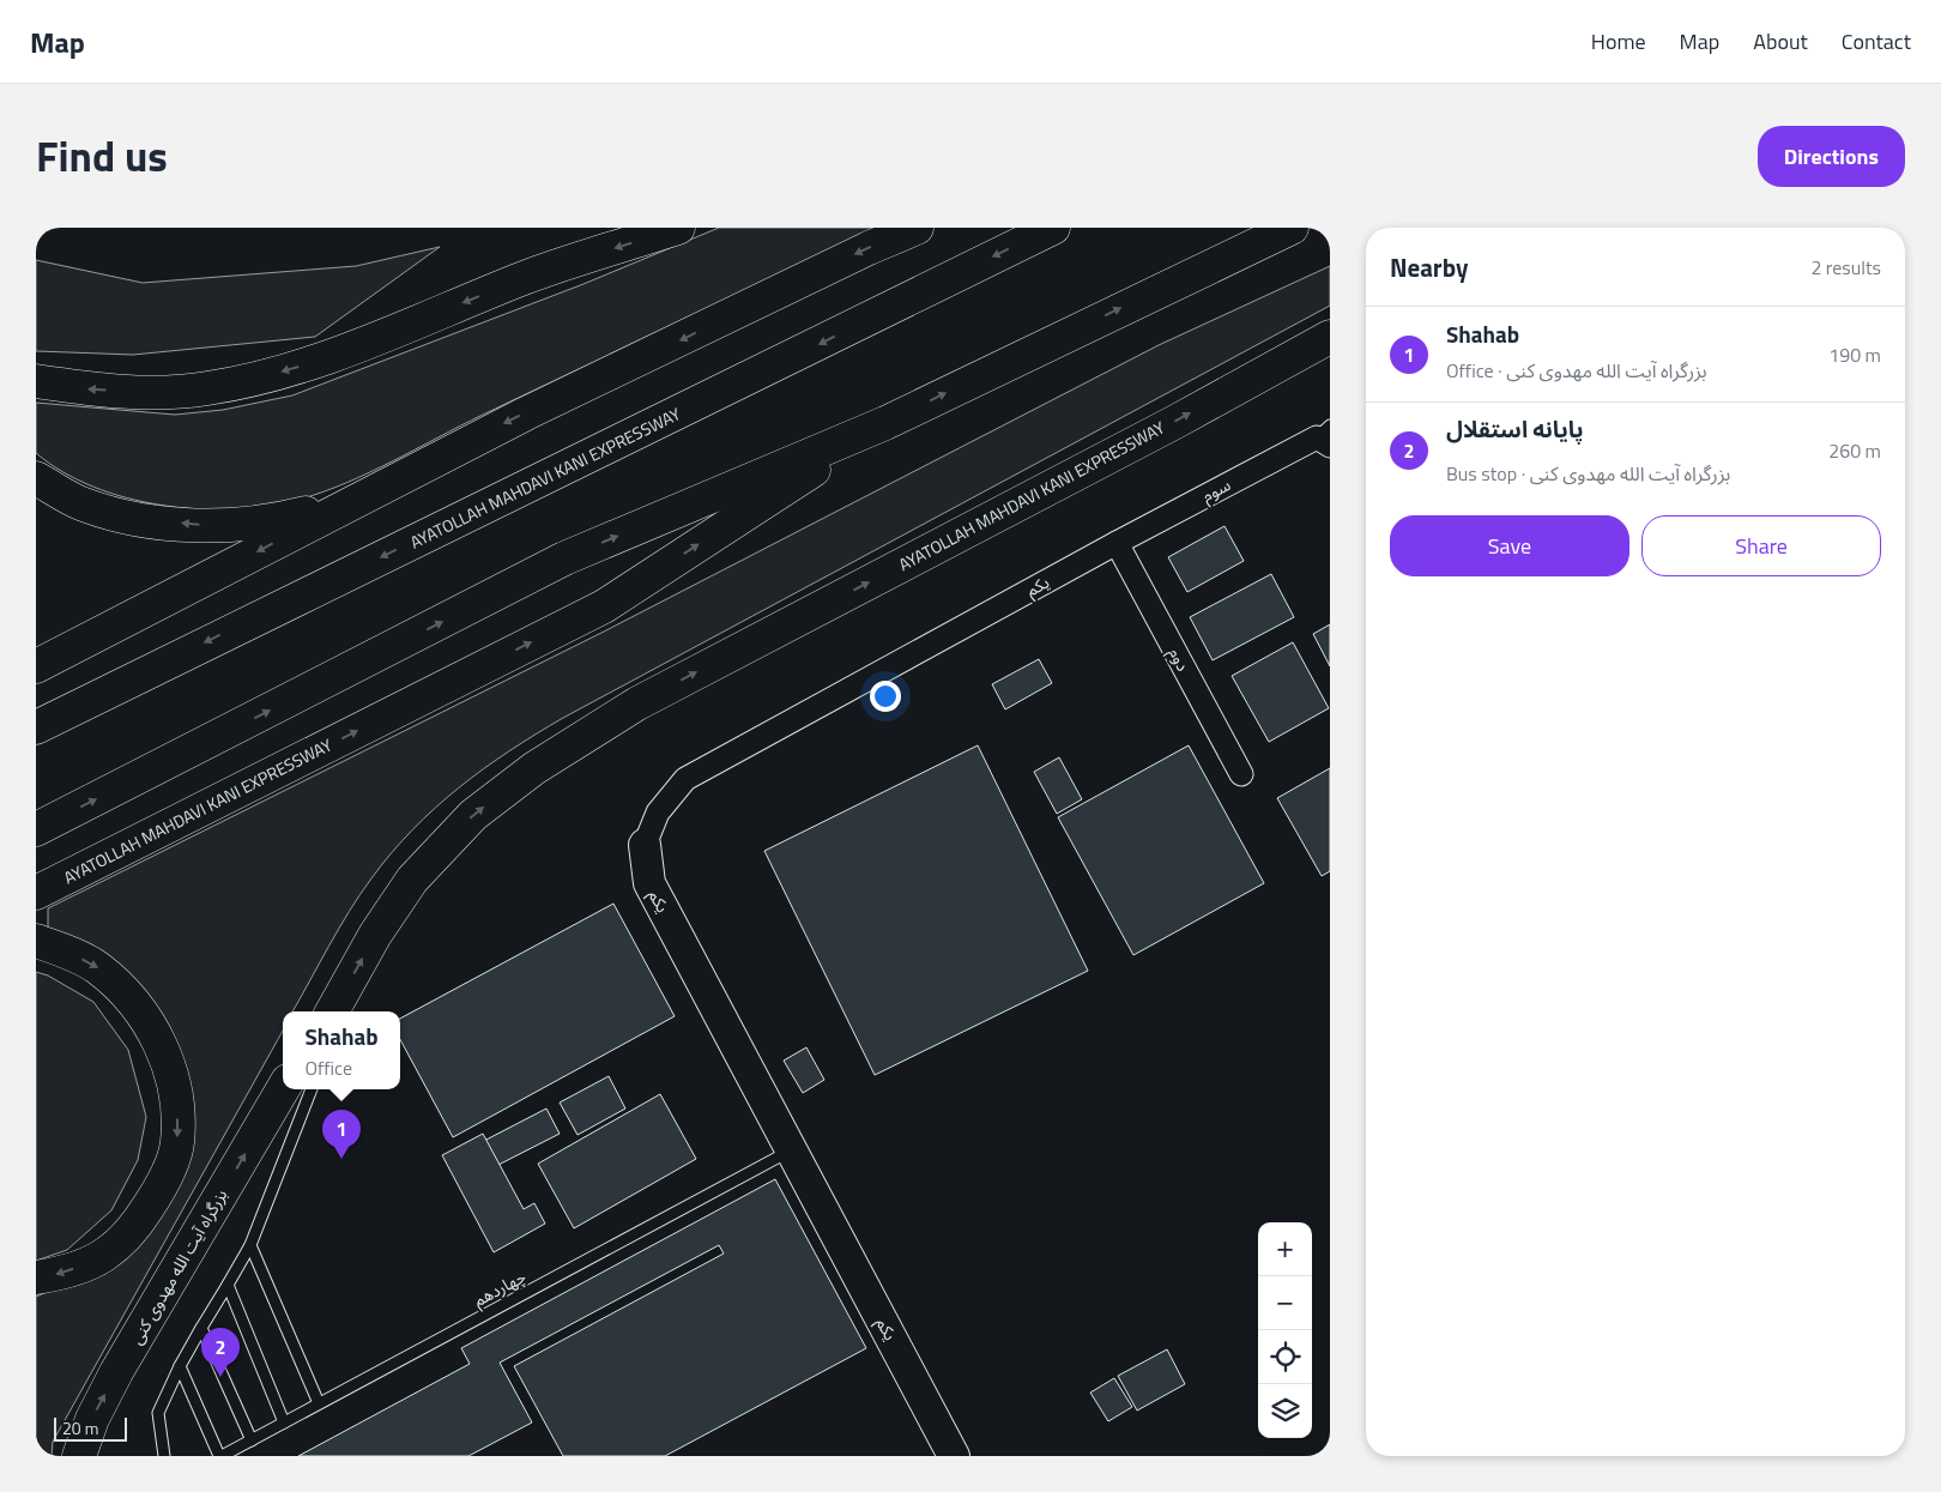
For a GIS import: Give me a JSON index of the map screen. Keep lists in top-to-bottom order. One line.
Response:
{"streets":{"main road":["AYATOLLAH MAHDAVI KANI EXPRESSWAY","بزرگراه آیت الله مهدوی کنی"],"street":["سوم","یکم","دوم"],"lane":["چهاردهم"]},"crossings":[["سوم","یکم"],["سوم","دوم"],["یکم","دوم"],["یکم","چهاردهم"]],"one_way":["بزرگراه آیت الله مهدوی کنی"],"scale_bar":"20 m","page":{"header":"Map","nav":["Home","Map","About","Contact"],"title":"Find us","buttons":["Directions",["Save","Share"]],"heading":["Nearby","2 results"],"list":[{"mark":"1","name":"Shahab","note":"Office · بزرگراه آیت الله مهدوی کنی","value":"190 m"},{"mark":"2","name":"پایانه استقلال","note":"Bus stop · بزرگراه آیت الله مهدوی کنی","value":"260 m"}],"popup":["Shahab","Office"],"pins":["1","2"],"map_buttons":["+","−"],"scale":"20 m"}}
